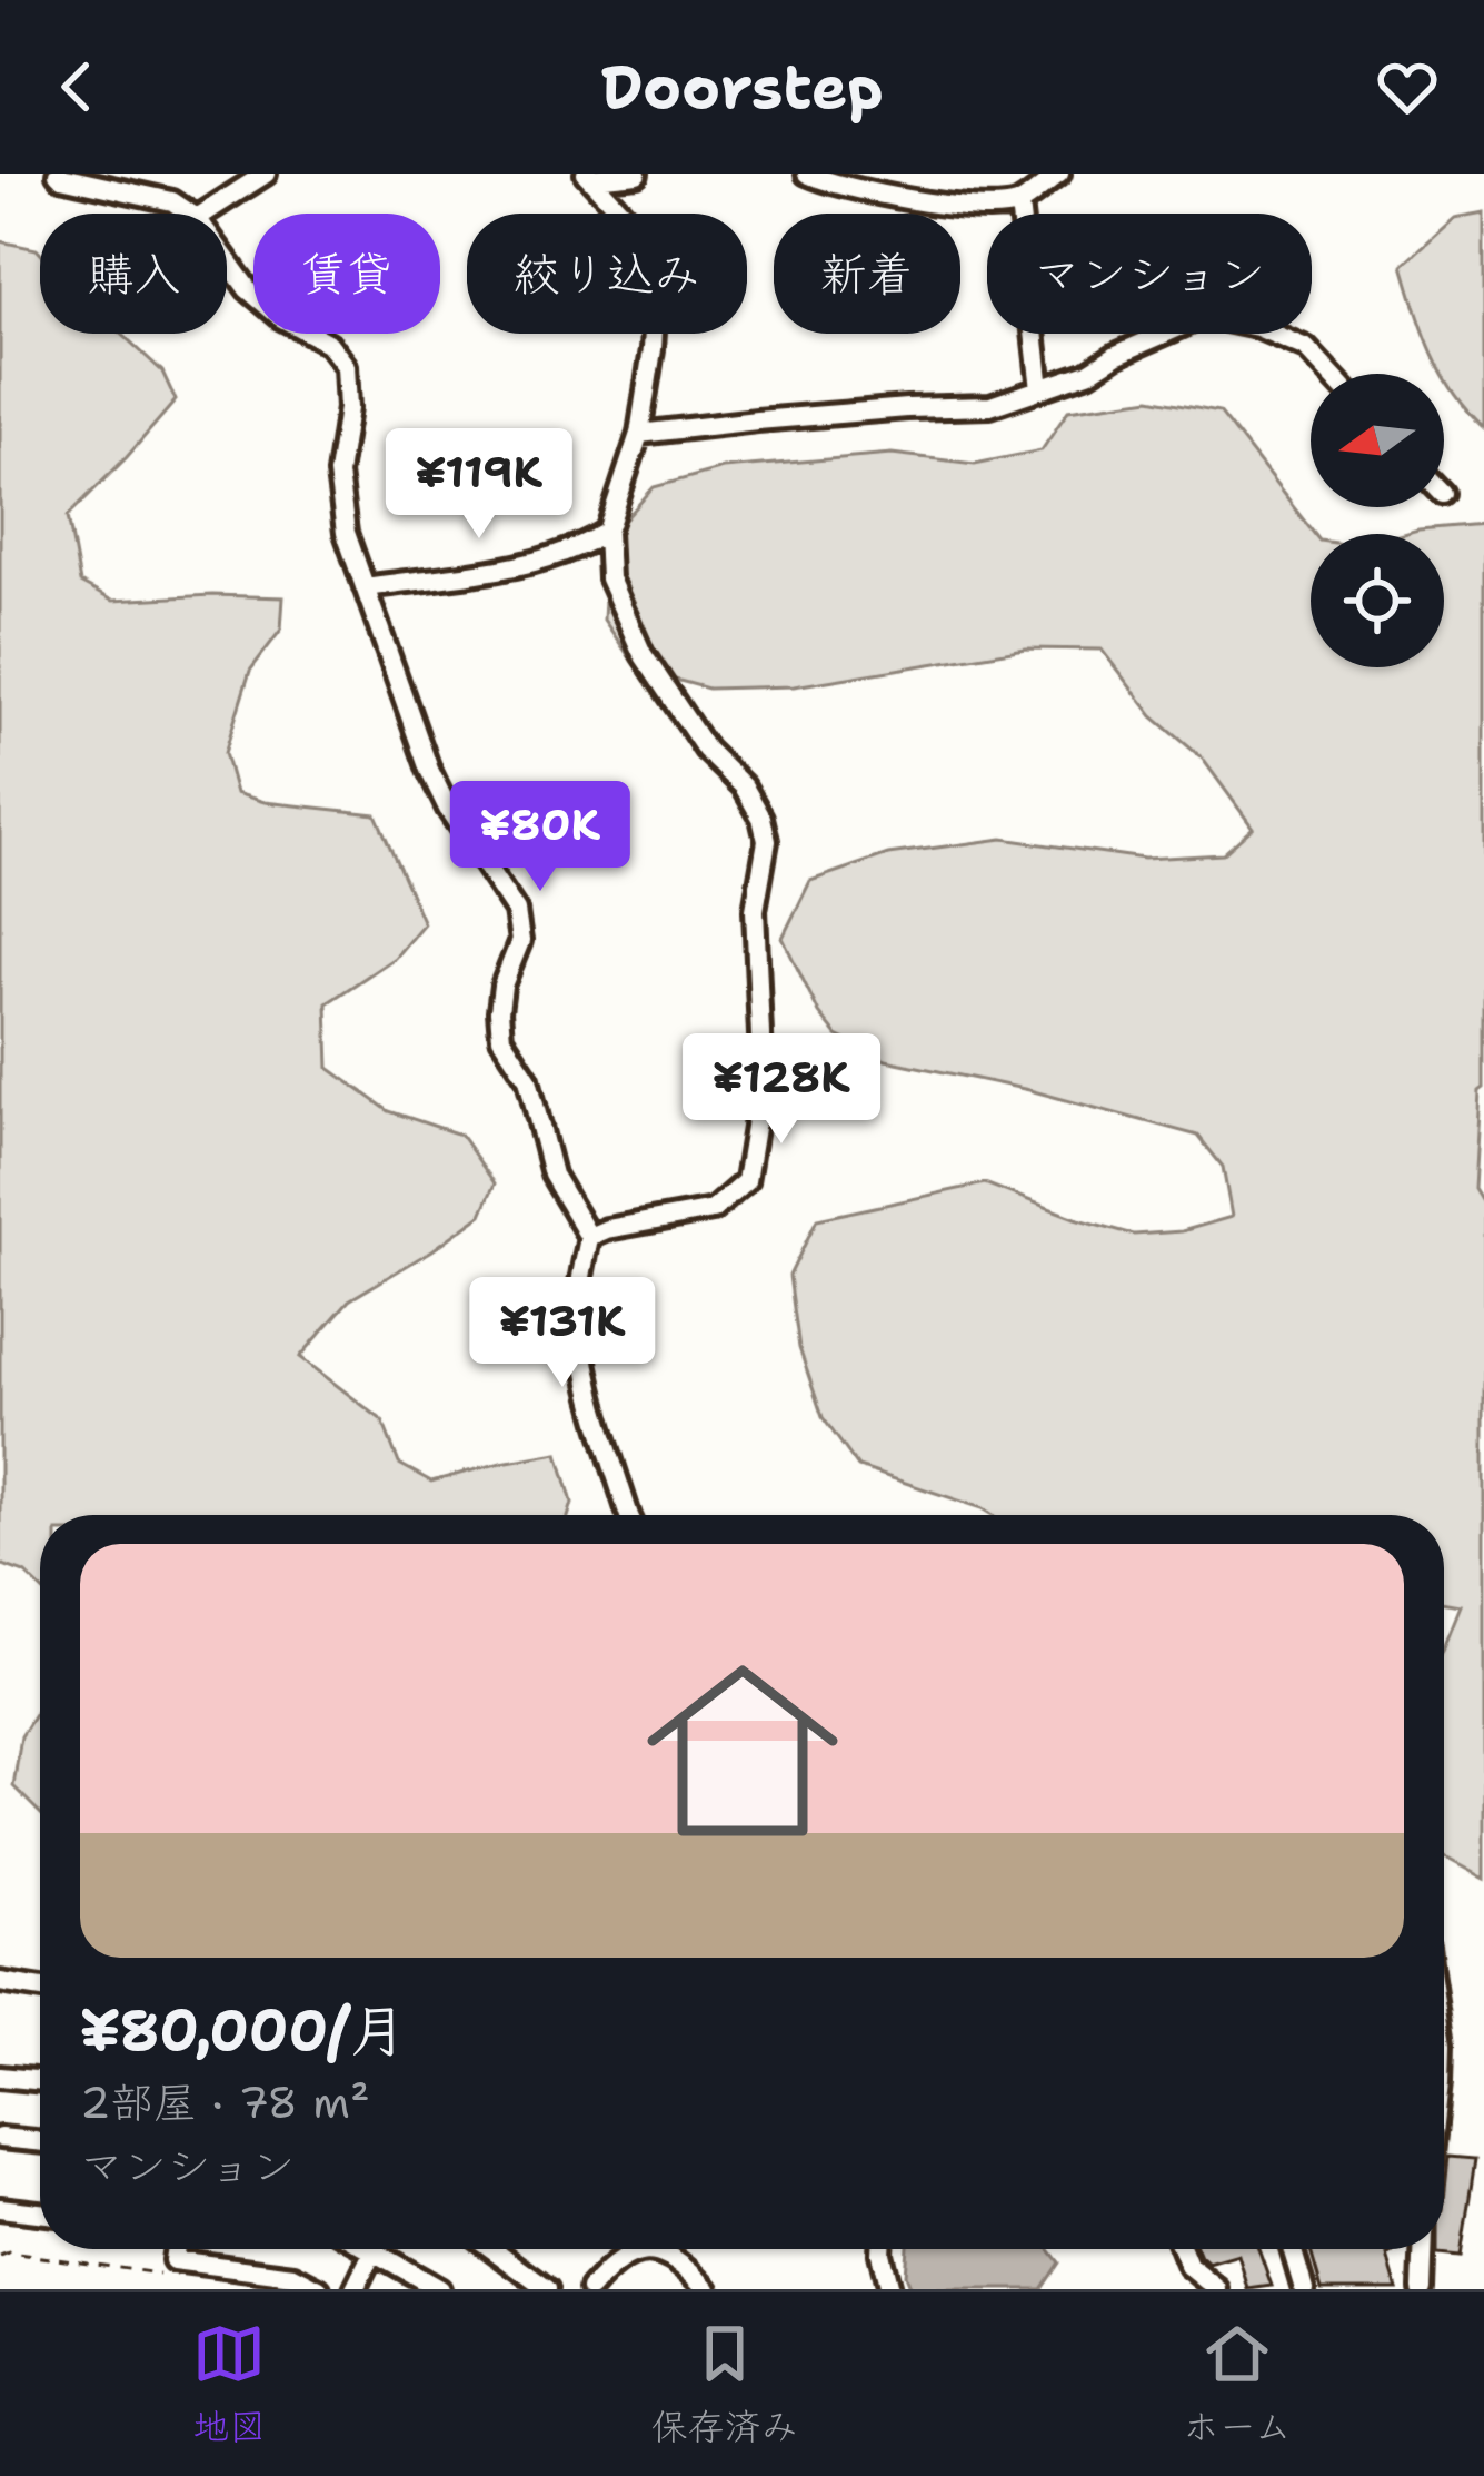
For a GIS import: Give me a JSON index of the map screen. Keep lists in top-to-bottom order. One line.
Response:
{"north":"left","page":{"header":"Doorstep","chip":["購入","賃貸","絞り込み","新着","マンション"],"price":["¥119K","¥80K","¥128K","¥131K"],"list":[{"name":"¥80,000/月","note":"2部屋 · 78 m² · マンション"}],"tabs":["地図","保存済み","ホーム"]}}
